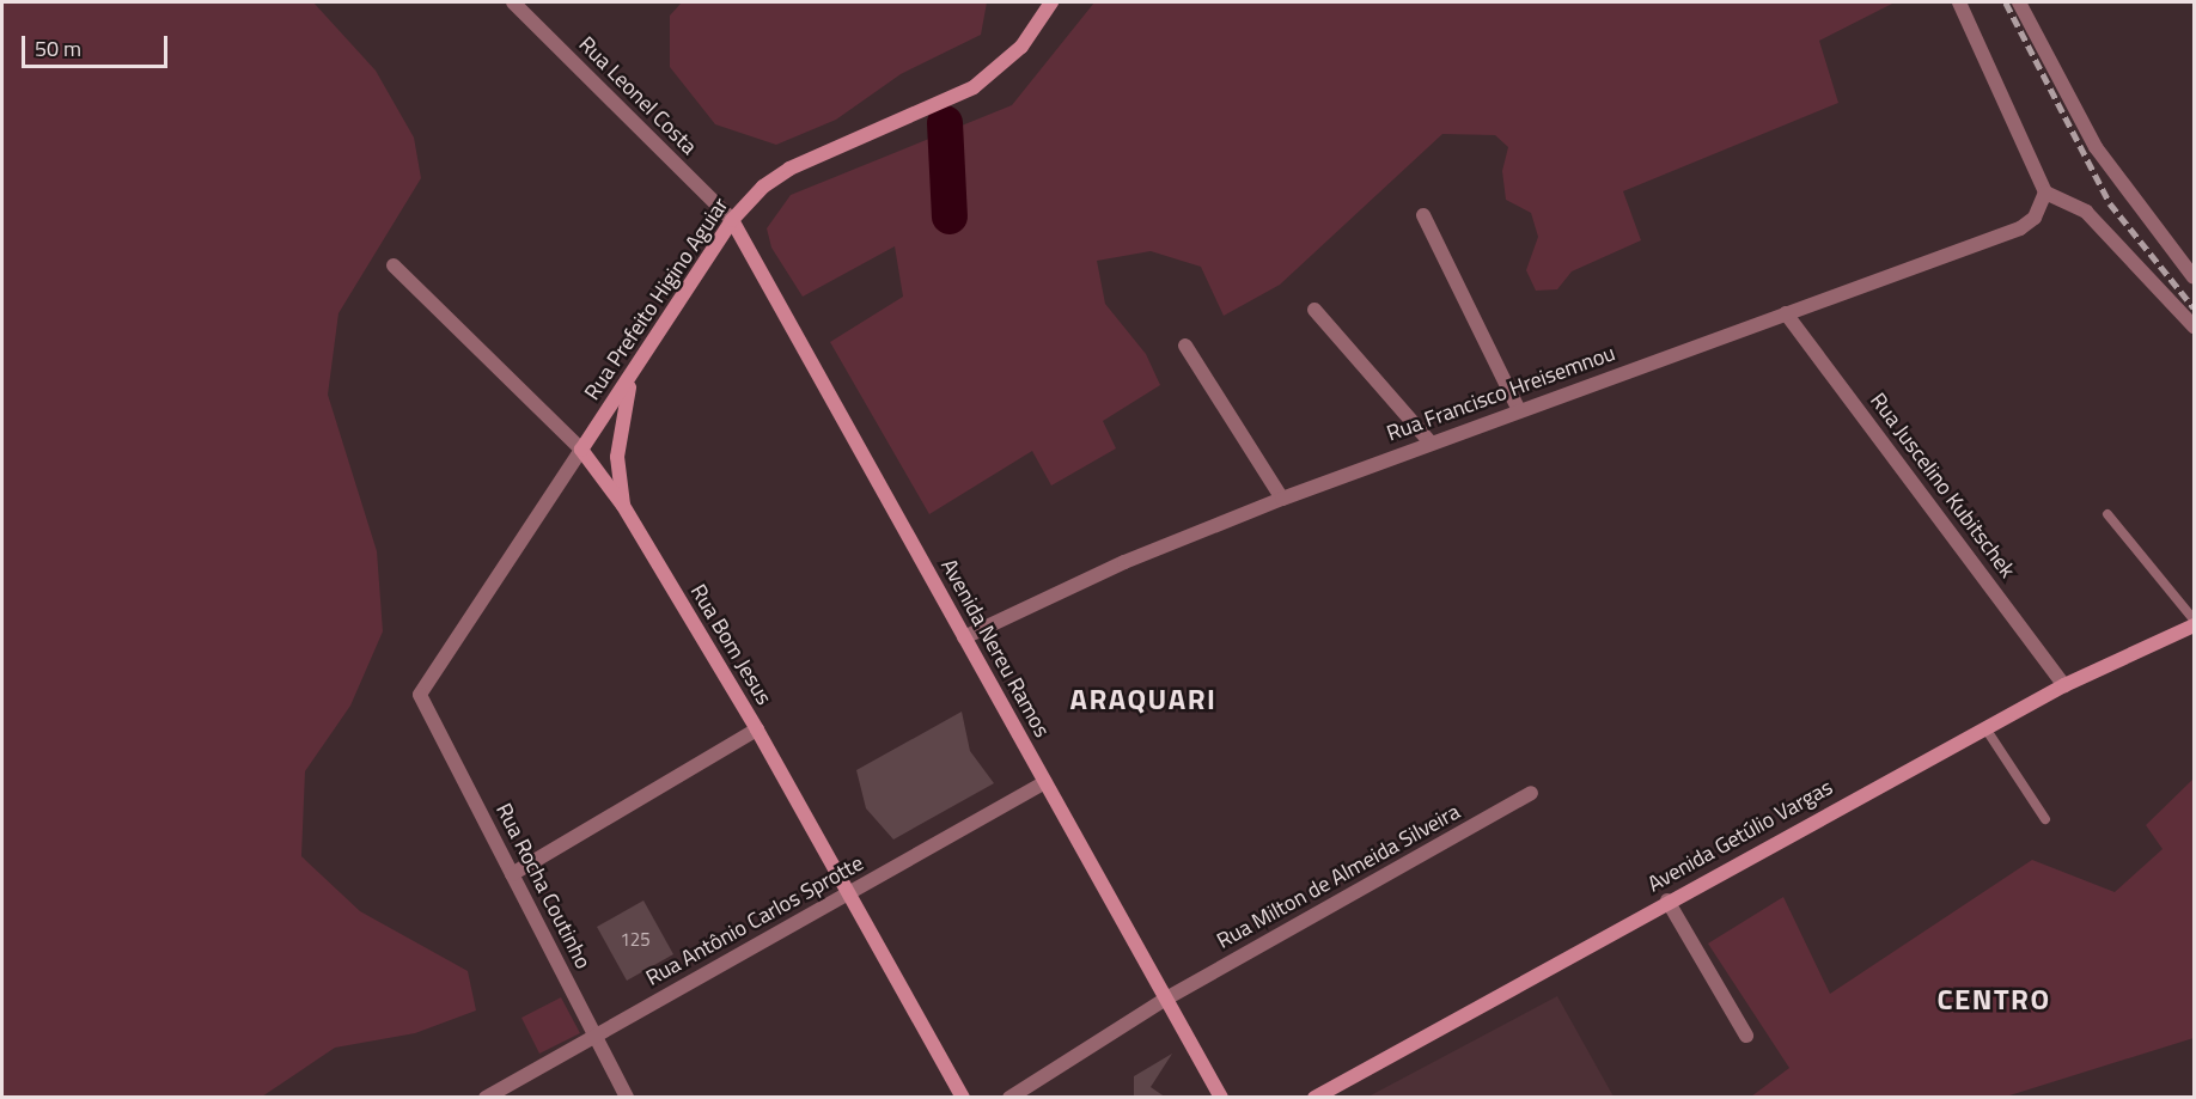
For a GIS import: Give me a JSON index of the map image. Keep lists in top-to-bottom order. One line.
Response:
{"streets":{"main road":["Rua Prefeito Higino Aguiar","Rua Bom Jesus","Avenida Nereu Ramos","Avenida Getúlio Vargas"],"street":["Rua Leonel Costa","Rua Francisco Hreisemnou","Rua Juscelino Kubitschek","Rua Milton de Almeida Silveira","Rua Rocha Coutinho","Rua Antônio Carlos Sprotte"]},"crossings":[["Rua Leonel Costa","Rua Prefeito Higino Aguiar"],["Rua Leonel Costa","Avenida Nereu Ramos"],["Rua Prefeito Higino Aguiar","Rua Bom Jesus"],["Rua Prefeito Higino Aguiar","Avenida Nereu Ramos"],["Rua Prefeito Higino Aguiar","Rua Rocha Coutinho"],["Rua Francisco Hreisemnou","Rua Juscelino Kubitschek"],["Rua Francisco Hreisemnou","Avenida Nereu Ramos"],["Rua Juscelino Kubitschek","Avenida Getúlio Vargas"],["Rua Bom Jesus","Rua Antônio Carlos Sprotte"],["Avenida Nereu Ramos","Rua Milton de Almeida Silveira"],["Avenida Nereu Ramos","Rua Antônio Carlos Sprotte"],["Rua Rocha Coutinho","Rua Antônio Carlos Sprotte"]],"districts":["ARAQUARI","CENTRO"],"house_numbers":["125"],"scale_bar":"50 m"}
